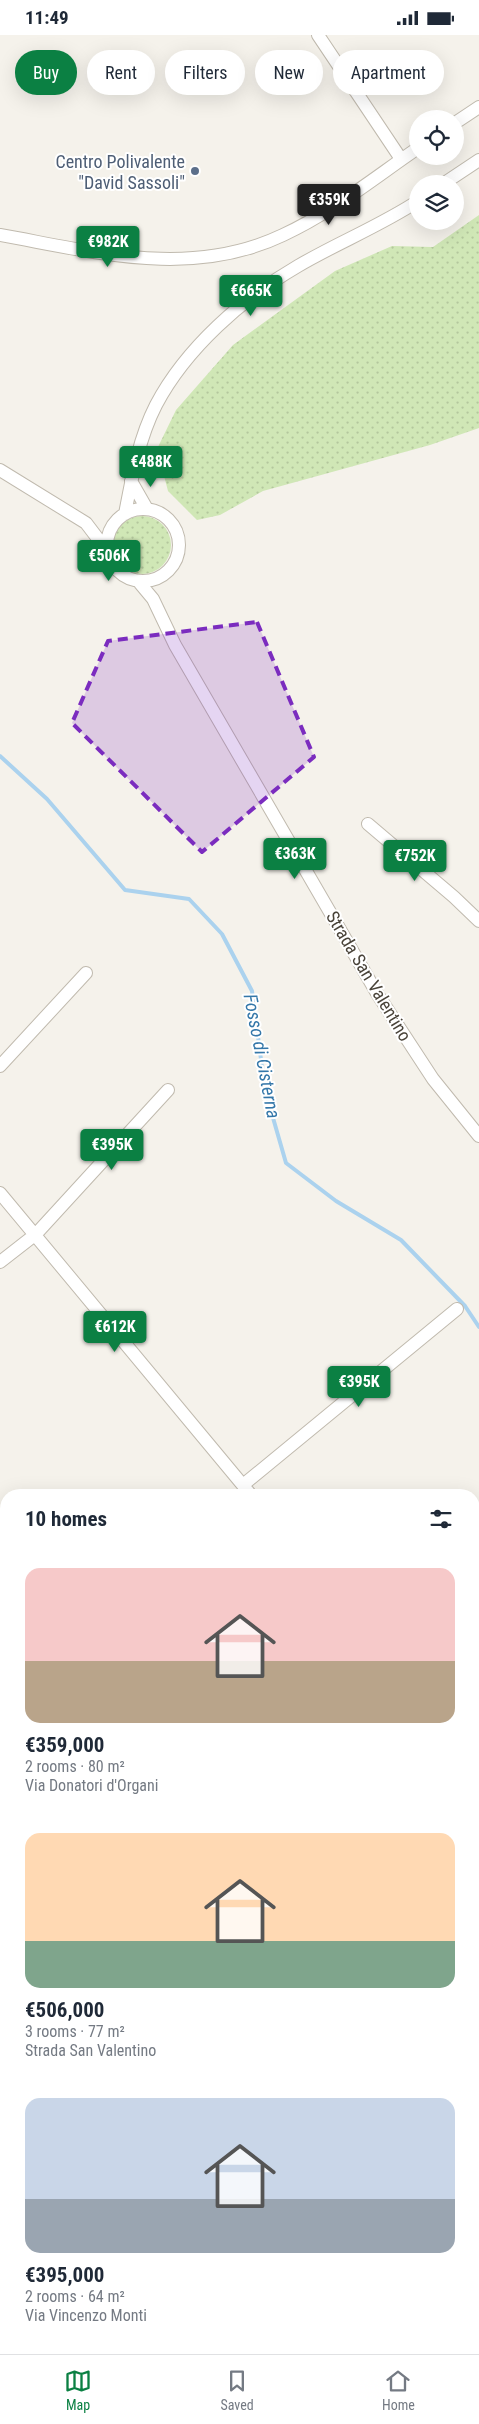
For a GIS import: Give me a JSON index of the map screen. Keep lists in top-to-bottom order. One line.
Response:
{"streets":{"street":["Strada San Valentino"]},"water":["Fosso di Cisterna"],"places":["Centro Polivalente \"David Sassoli\""],"page":{"status":"11:49","chip":["Buy","Rent","Filters","New","Apartment"],"price":["€359K","€982K","€665K","€488K","€506K","€363K","€752K","€395K","€612K","€395K"],"heading":"10 homes","list":[{"name":"€359,000","note":"2 rooms · 80 m² · Via Donatori d'Organi"},{"name":"€506,000","note":"3 rooms · 77 m² · Strada San Valentino"},{"name":"€395,000","note":"2 rooms · 64 m² · Via Vincenzo Monti"}],"tabs":["Map","Saved","Home"]}}
